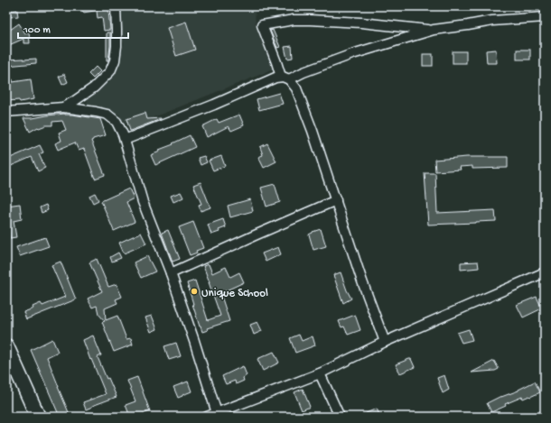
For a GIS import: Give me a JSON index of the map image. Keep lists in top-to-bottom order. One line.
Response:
{"places":["Unique School"],"scale_bar":"100 m"}
